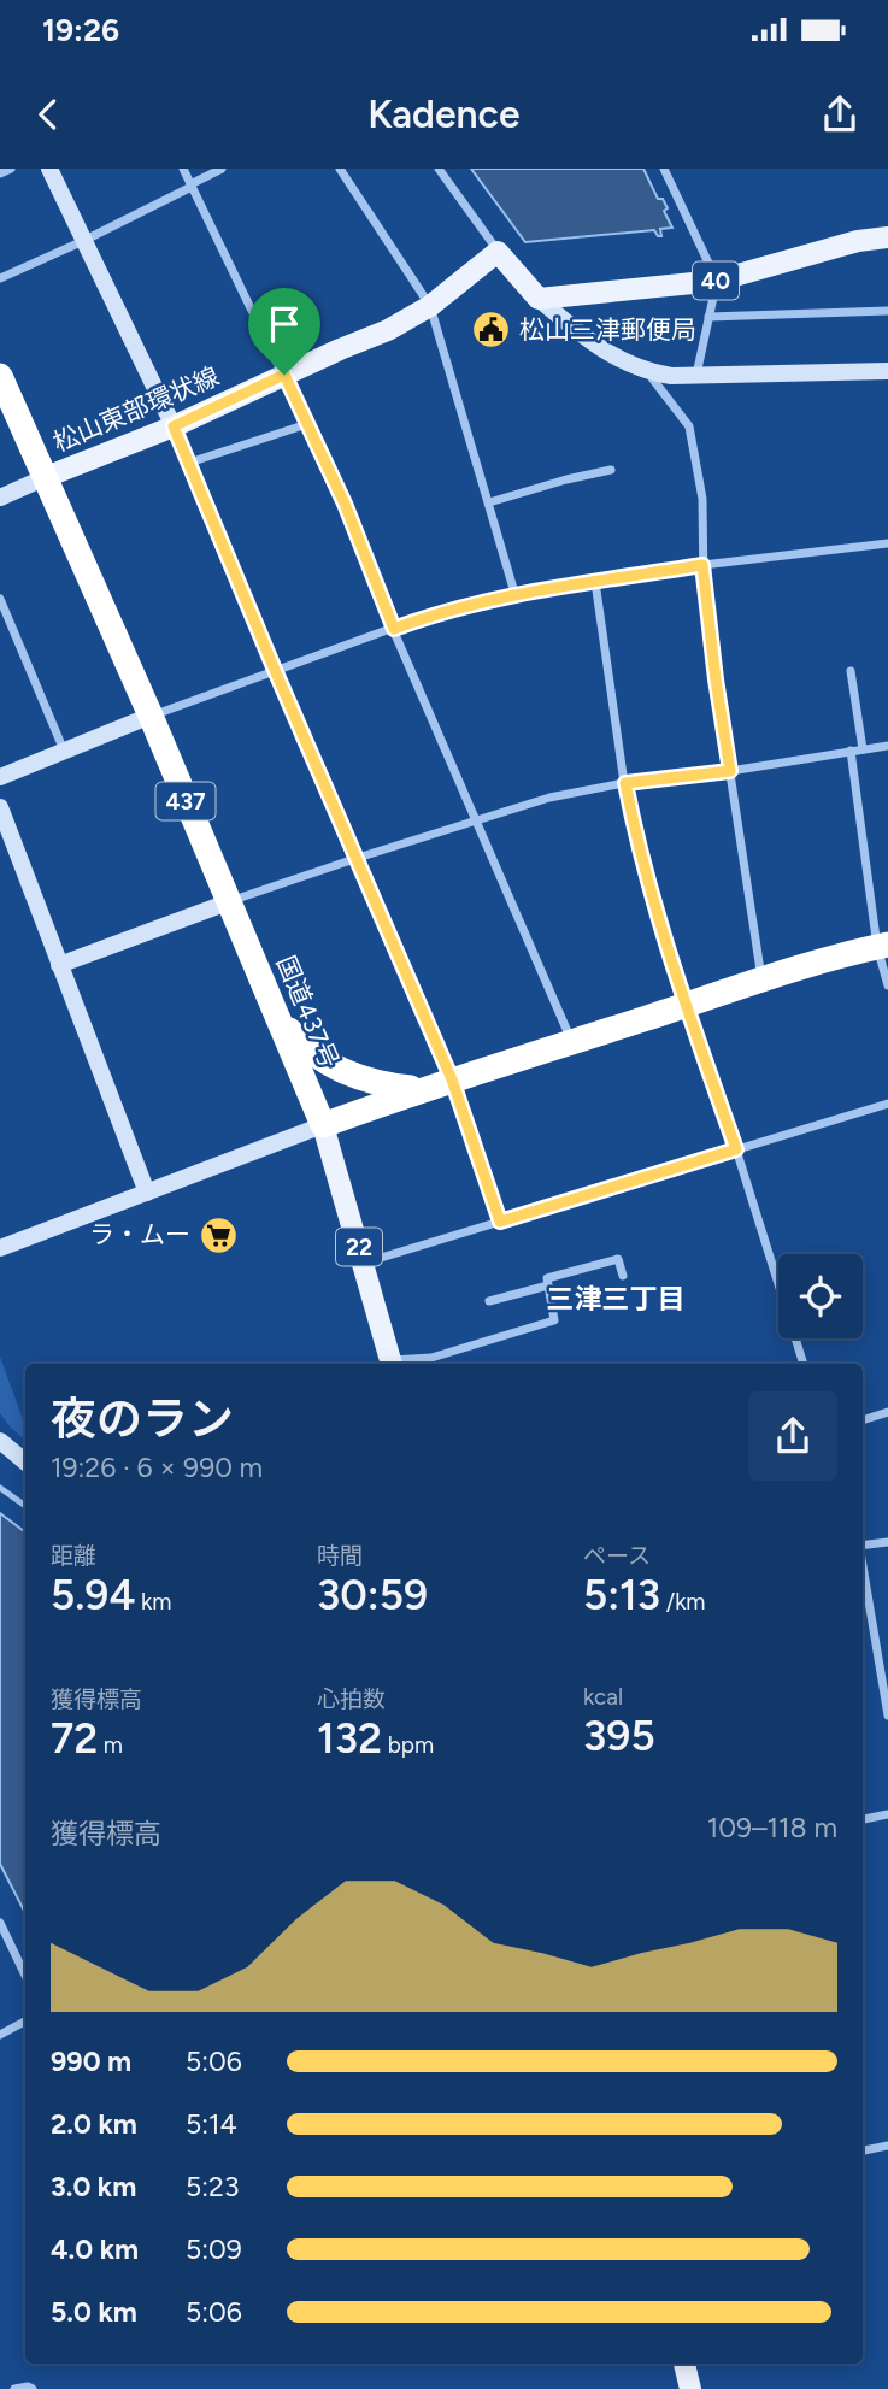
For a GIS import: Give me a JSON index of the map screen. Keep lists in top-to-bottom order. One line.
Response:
{"streets":{"highway":["437","国道437号"],"main road":["40","松山東部環状線","22"]},"crossings":[["松山東部環状線","国道437号"],["国道437号","22"]],"districts":["三津三丁目"],"places":{"public building":["松山三津郵便局"],"supermarket":["ラ・ムー"]},"page":{"status":"19:26","header":"Kadence","heading":["夜のラン","19:26 · 6 × 990 m"],"stats":[["距離","5.94 km"],["時間","30:59"],["ペース","5:13 /km"],["獲得標高","72 m"],["心拍数","132 bpm"],["kcal","395"]],"chart":["獲得標高","109–118 m"],"list":[{"name":"990 m","note":"5:06"},{"name":"2.0 km","note":"5:14"},{"name":"3.0 km","note":"5:23"},{"name":"4.0 km","note":"5:09"},{"name":"5.0 km","note":"5:06"}]}}
